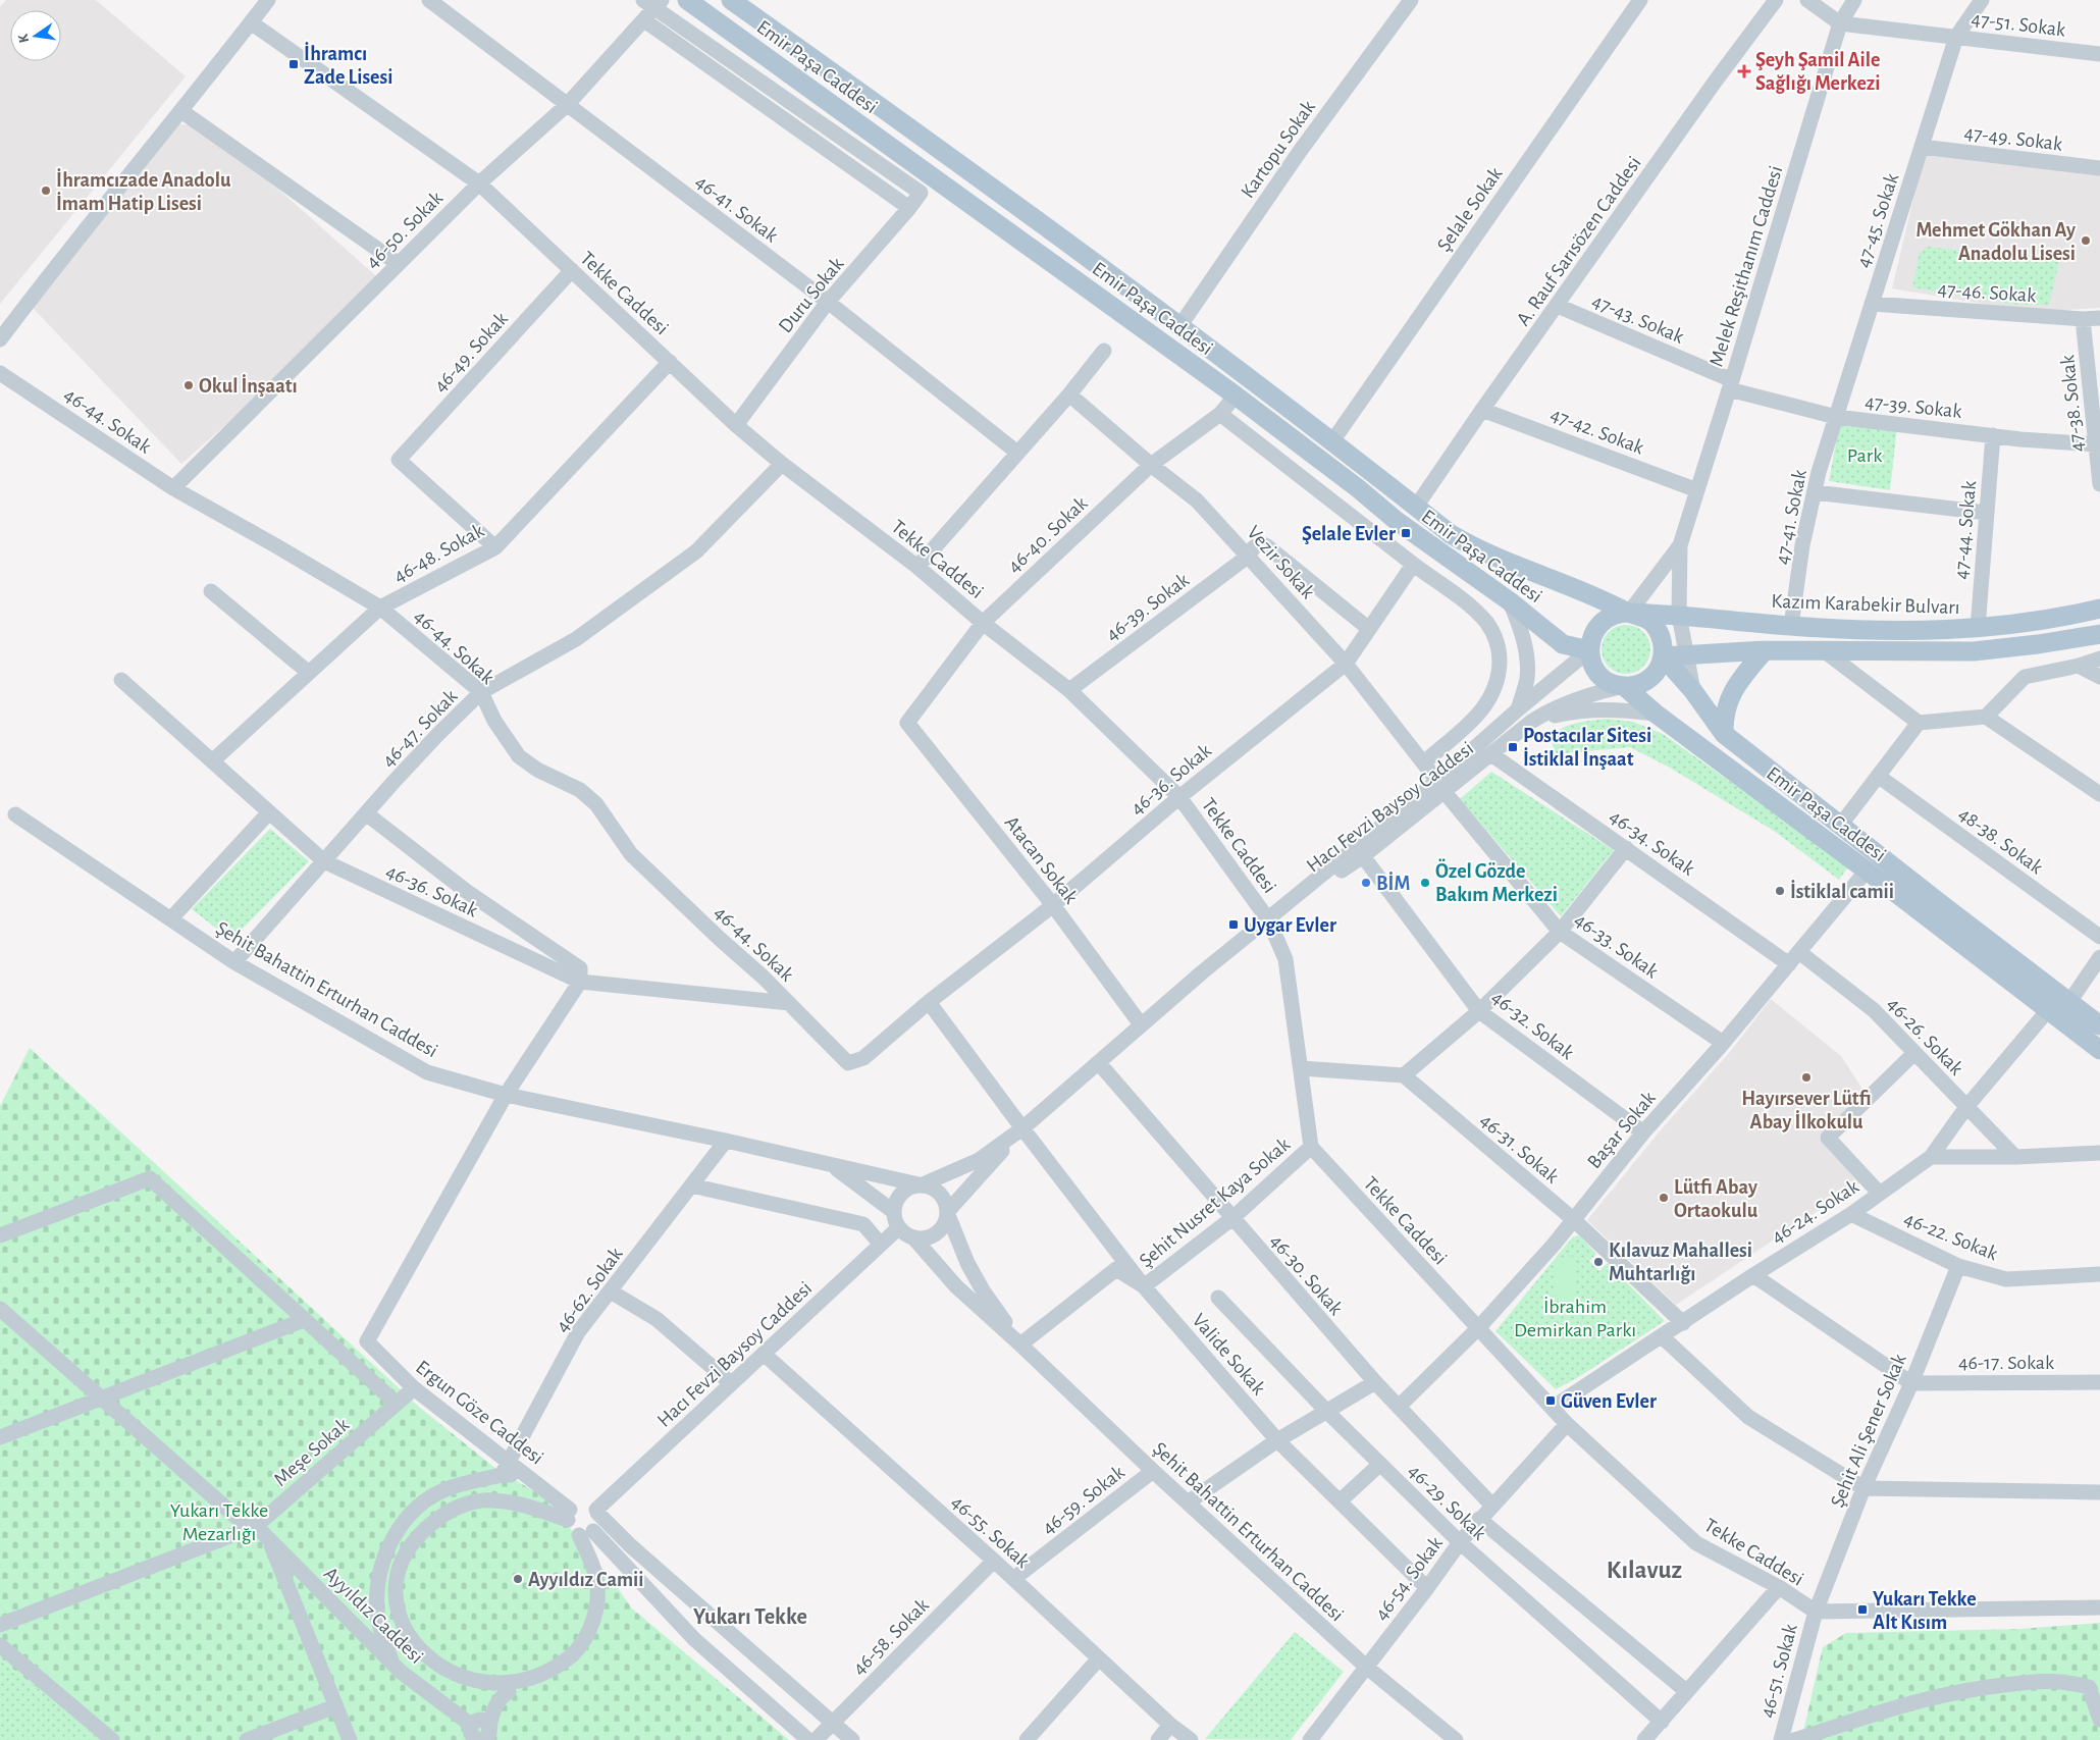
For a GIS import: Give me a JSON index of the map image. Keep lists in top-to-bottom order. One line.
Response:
{"streets":{"main road":["Emir Paşa Caddesi","Kazım Karabekir Bulvarı"],"street":["47-51. Sokak","47-49. Sokak","Kartopu Sokak","46-41. Sokak","Şelale Sokak","47-45. Sokak","46-50. Sokak","A. Rauf Sarısözen Caddesi","Melek Reşithanım Caddesi","47-46. Sokak","Tekke Caddesi","Duru Sokak","47-43. Sokak","46-49. Sokak","47-38. Sokak","47-39. Sokak","46-44. Sokak","47-42. Sokak","47-41. Sokak","47-44. Sokak","46-40. Sokak","46-48. Sokak","Vezir Sokak","46-39. Sokak","46-47. Sokak","46-36. Sokak","Hacı Fevzi Baysoy Caddesi","48-38. Sokak","46-34. Sokak","Atacan Sokak","46-33. Sokak","Şehit Bahattin Erturhan Caddesi","46-32. Sokak","46-26. Sokak","Başar Sokak","46-31. Sokak","Şehit Nusret Kaya Sokak","46-24. Sokak","46-22. Sokak","46-30. Sokak","46-62. Sokak","Valide Sokak","46-17. Sokak","Ergun Göze Caddesi","Şehit Ali Şener Sokak","Meşe Sokak","46-59. Sokak","46-29. Sokak","46-55. Sokak","46-54. Sokak","Ayyıldız Caddesi","46-58. Sokak","46-51. Sokak"]},"crossings":[["47-51. Sokak","47-45. Sokak"],["47-51. Sokak","Melek Reşithanım Caddesi"],["Emir Paşa Caddesi","Kartopu Sokak"],["Emir Paşa Caddesi","Şelale Sokak"],["Emir Paşa Caddesi","A. Rauf Sarısözen Caddesi"],["Emir Paşa Caddesi","Melek Reşithanım Caddesi"],["Emir Paşa Caddesi","46-40. Sokak"],["Emir Paşa Caddesi","Kazım Karabekir Bulvarı"],["Emir Paşa Caddesi","Hacı Fevzi Baysoy Caddesi"],["Emir Paşa Caddesi","Başar Sokak"],["Emir Paşa Caddesi","46-24. Sokak"],["47-49. Sokak","47-45. Sokak"],["46-41. Sokak","46-50. Sokak"],["46-41. Sokak","Duru Sokak"],["47-45. Sokak","47-46. Sokak"],["47-45. Sokak","47-39. Sokak"],["47-45. Sokak","47-41. Sokak"],["46-50. Sokak","Tekke Caddesi"],["46-50. Sokak","Duru Sokak"],["46-50. Sokak","46-44. Sokak"],["A. Rauf Sarısözen Caddesi","47-43. Sokak"],["A. Rauf Sarısözen Caddesi","47-42. Sokak"],["Melek Reşithanım Caddesi","47-43. Sokak"],["Melek Reşithanım Caddesi","47-39. Sokak"],["Melek Reşithanım Caddesi","47-42. Sokak"],["Melek Reşithanım Caddesi","Kazım Karabekir Bulvarı"],["Melek Reşithanım Caddesi","Hacı Fevzi Baysoy Caddesi"],["47-46. Sokak","47-38. Sokak"],["Tekke Caddesi","Duru Sokak"],["Tekke Caddesi","46-49. Sokak"],["Tekke Caddesi","46-40. Sokak"],["Tekke Caddesi","46-48. Sokak"],["Tekke Caddesi","46-39. Sokak"],["Tekke Caddesi","46-47. Sokak"],["Tekke Caddesi","46-36. Sokak"],["Tekke Caddesi","Hacı Fevzi Baysoy Caddesi"],["Tekke Caddesi","Başar Sokak"],["Tekke Caddesi","Şehit Nusret Kaya Sokak"],["Tekke Caddesi","46-24. Sokak"],["Tekke Caddesi","Şehit Ali Şener Sokak"],["Tekke Caddesi","46-54. Sokak"],["Tekke Caddesi","46-51. Sokak"],["47-43. Sokak","47-39. Sokak"],["46-49. Sokak","46-48. Sokak"],["47-38. Sokak","47-39. Sokak"],["47-39. Sokak","47-41. Sokak"],["47-39. Sokak","47-44. Sokak"],["46-44. Sokak","46-48. Sokak"],["46-44. Sokak","46-47. Sokak"],["46-44. Sokak","46-36. Sokak"],["46-44. Sokak","Valide Sokak"],["47-41. Sokak","Kazım Karabekir Bulvarı"],["47-44. Sokak","Kazım Karabekir Bulvarı"],["46-40. Sokak","Vezir Sokak"],["46-40. Sokak","Atacan Sokak"],["46-48. Sokak","46-36. Sokak"],["Vezir Sokak","46-39. Sokak"],["Vezir Sokak","46-36. Sokak"],["Vezir Sokak","Hacı Fevzi Baysoy Caddesi"],["Vezir Sokak","46-33. Sokak"],["Kazım Karabekir Bulvarı","Hacı Fevzi Baysoy Caddesi"],["46-39. Sokak","46-36. Sokak"],["46-47. Sokak","46-36. Sokak"],["46-47. Sokak","Şehit Bahattin Erturhan Caddesi"],["46-36. Sokak","Atacan Sokak"],["46-36. Sokak","Valide Sokak"],["Hacı Fevzi Baysoy Caddesi","46-34. Sokak"],["Hacı Fevzi Baysoy Caddesi","Atacan Sokak"],["Hacı Fevzi Baysoy Caddesi","46-33. Sokak"],["Hacı Fevzi Baysoy Caddesi","Şehit Bahattin Erturhan Caddesi"],["Hacı Fevzi Baysoy Caddesi","46-32. Sokak"],["Hacı Fevzi Baysoy Caddesi","46-30. Sokak"],["Hacı Fevzi Baysoy Caddesi","Valide Sokak"],["Hacı Fevzi Baysoy Caddesi","Ergun Göze Caddesi"],["Hacı Fevzi Baysoy Caddesi","46-55. Sokak"],["46-34. Sokak","46-26. Sokak"],["46-34. Sokak","Başar Sokak"],["46-33. Sokak","Başar Sokak"],["Şehit Bahattin Erturhan Caddesi","Şehit Nusret Kaya Sokak"],["Şehit Bahattin Erturhan Caddesi","46-62. Sokak"],["Şehit Bahattin Erturhan Caddesi","Ergun Göze Caddesi"],["Şehit Bahattin Erturhan Caddesi","46-59. Sokak"],["Şehit Bahattin Erturhan Caddesi","46-54. Sokak"],["46-32. Sokak","Başar Sokak"],["46-26. Sokak","Başar Sokak"],["46-26. Sokak","46-24. Sokak"],["Başar Sokak","46-31. Sokak"],["Başar Sokak","46-30. Sokak"],["46-31. Sokak","46-24. Sokak"],["Şehit Nusret Kaya Sokak","46-30. Sokak"],["Şehit Nusret Kaya Sokak","Valide Sokak"],["46-24. Sokak","46-22. Sokak"],["46-22. Sokak","Şehit Ali Şener Sokak"],["46-30. Sokak","46-54. Sokak"],["46-62. Sokak","Ergun Göze Caddesi"],["Valide Sokak","46-54. Sokak"],["46-17. Sokak","Şehit Ali Şener Sokak"],["Ergun Göze Caddesi","Meşe Sokak"],["Şehit Ali Şener Sokak","46-51. Sokak"],["Meşe Sokak","Ayyıldız Caddesi"],["46-59. Sokak","46-55. Sokak"],["46-29. Sokak","46-54. Sokak"],["46-55. Sokak","46-58. Sokak"]],"districts":["Kılavuz","Yukarı Tekke"],"parks":["Park","İbrahim Demirkan Parkı","Yukarı Tekke Mezarlığı"],"places":{"transit":["İhramcı Zade Lisesi","Şelale Evler","Postacılar Sitesi İstiklal İnşaat","Uygar Evler","Güven Evler","Yukarı Tekke Alt Kısım"],"health":["Şeyh Şamil Aile Sağlığı Merkezi"],"other":["İhramcızade Anadolu İmam Hatip Lisesi","Mehmet Gökhan Ay Anadolu Lisesi","Okul İnşaatı","BİM","Özel Gözde Bakım Merkezi","İstiklal camii","Hayırsever Lütfi Abay İlkokulu","Lütfi Abay Ortaokulu","Kılavuz Mahallesi Muhtarlığı","Ayyıldız Camii"]},"north":"left"}
